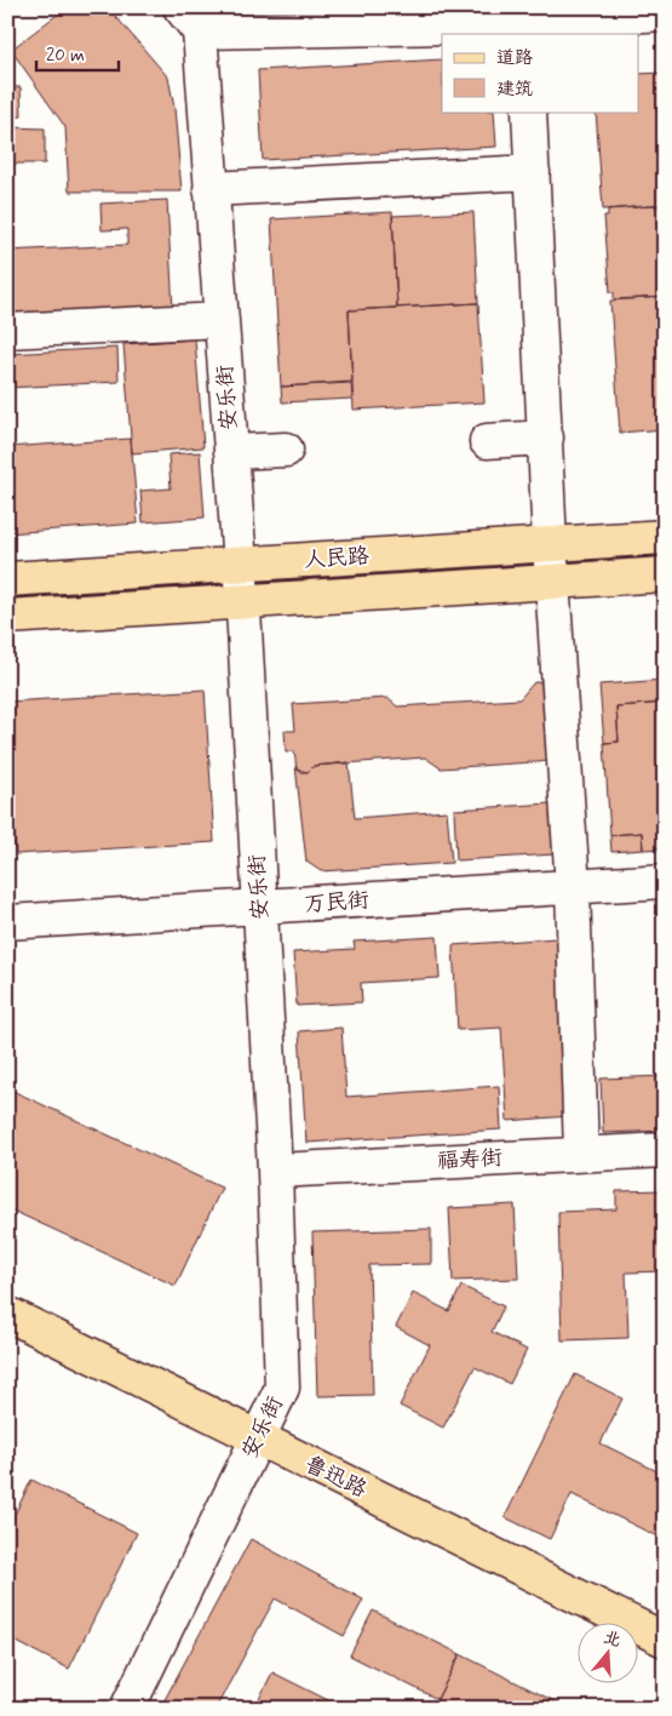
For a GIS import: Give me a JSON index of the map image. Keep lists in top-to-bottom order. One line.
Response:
{"streets":{"main road":["人民路","鲁迅路"],"street":["安乐街","万民街","福寿街"]},"crossings":[["安乐街","人民路"],["安乐街","万民街"],["安乐街","福寿街"],["安乐街","鲁迅路"]],"legend":["道路","建筑"],"scale_bar":"20 m","north":"top"}
